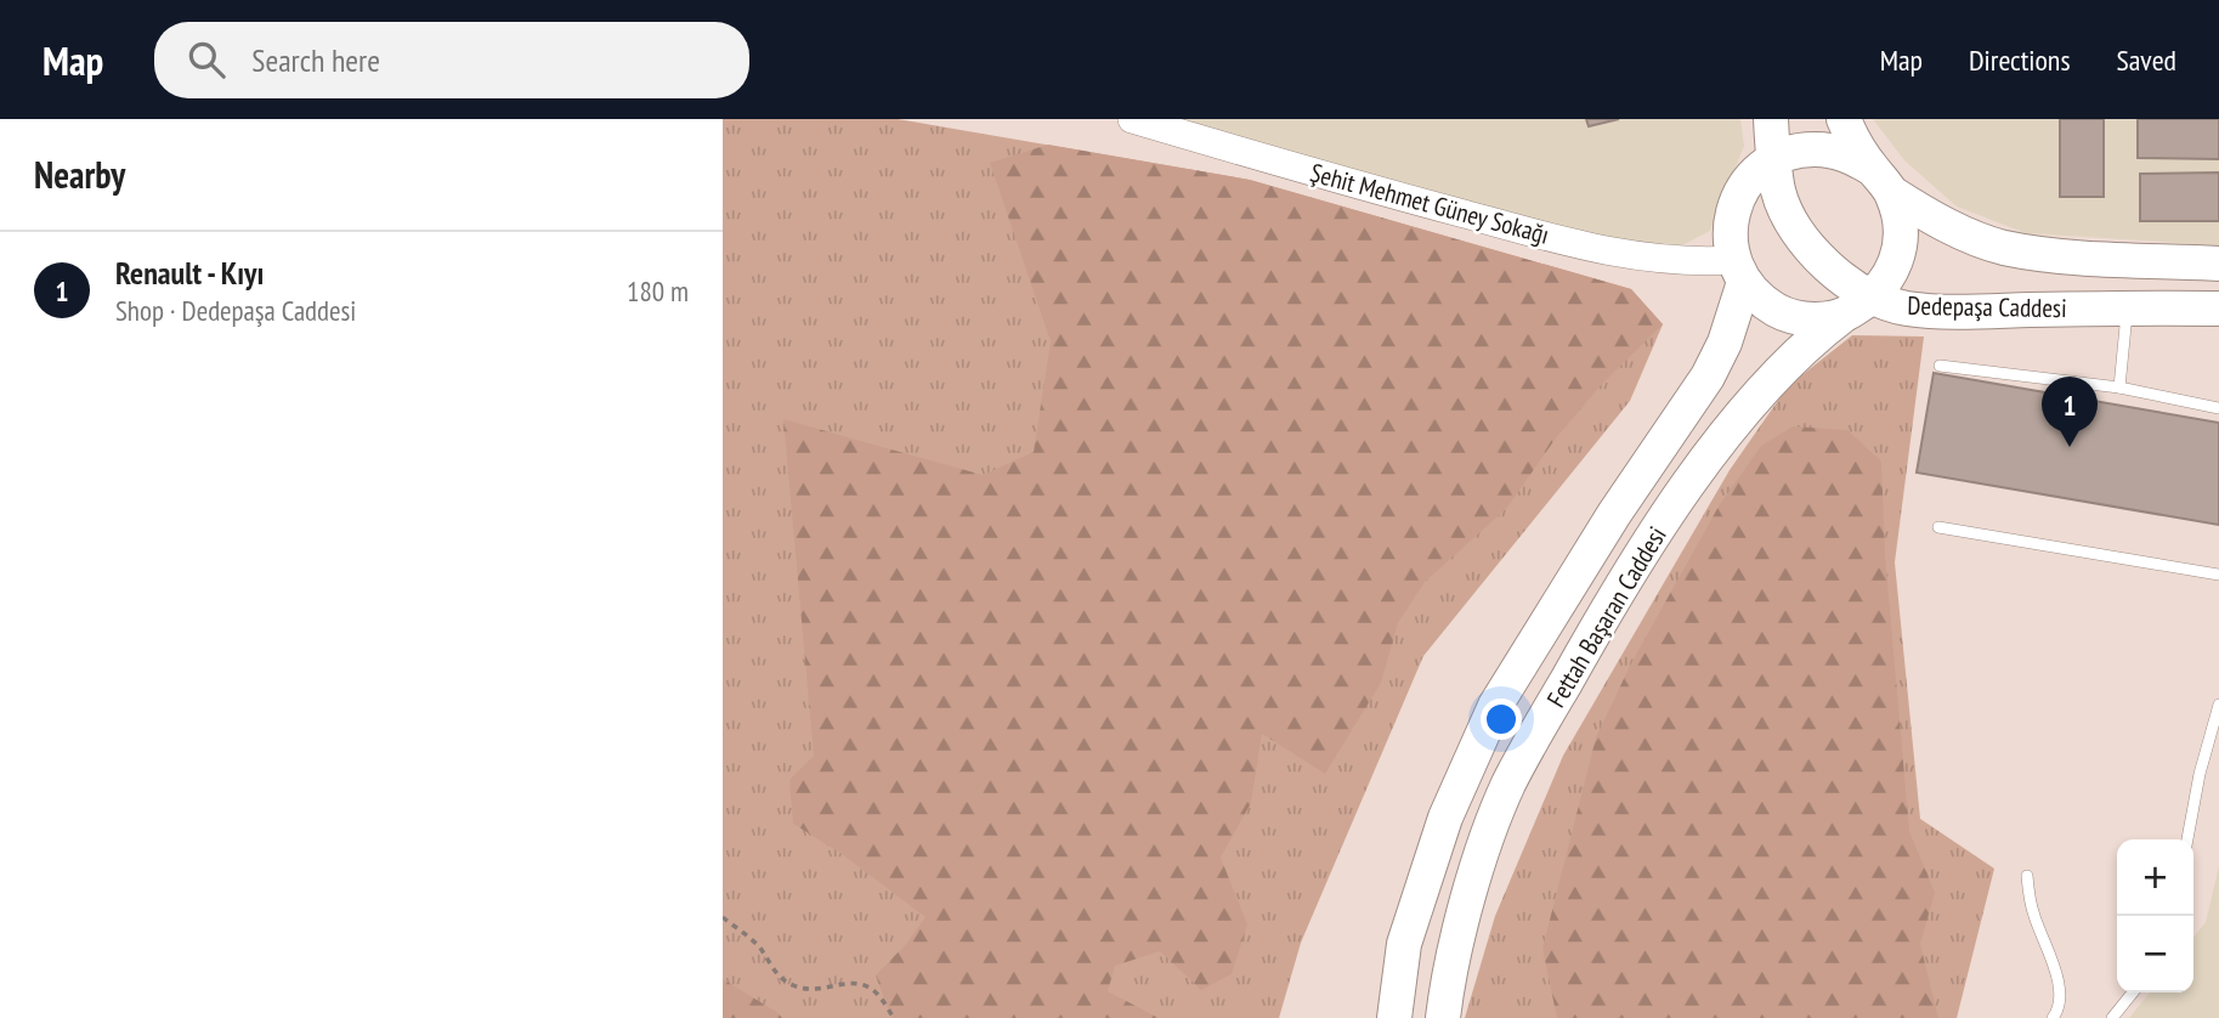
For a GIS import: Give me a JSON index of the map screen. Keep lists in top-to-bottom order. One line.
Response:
{"streets":{"main road":["Dedepaşa Caddesi","Fettah Başaran Caddesi"],"street":["Şehit Mehmet Güney Sokağı"]},"crossings":[["Dedepaşa Caddesi","Fettah Başaran Caddesi"]],"page":{"header":"Map","search":"Search here","nav":["Map","Directions","Saved"],"heading":"Nearby","list":[{"mark":"1","name":"Renault - Kıyı","note":"Shop · Dedepaşa Caddesi","value":"180 m"}],"pins":"1","map_buttons":["+","−"]}}
